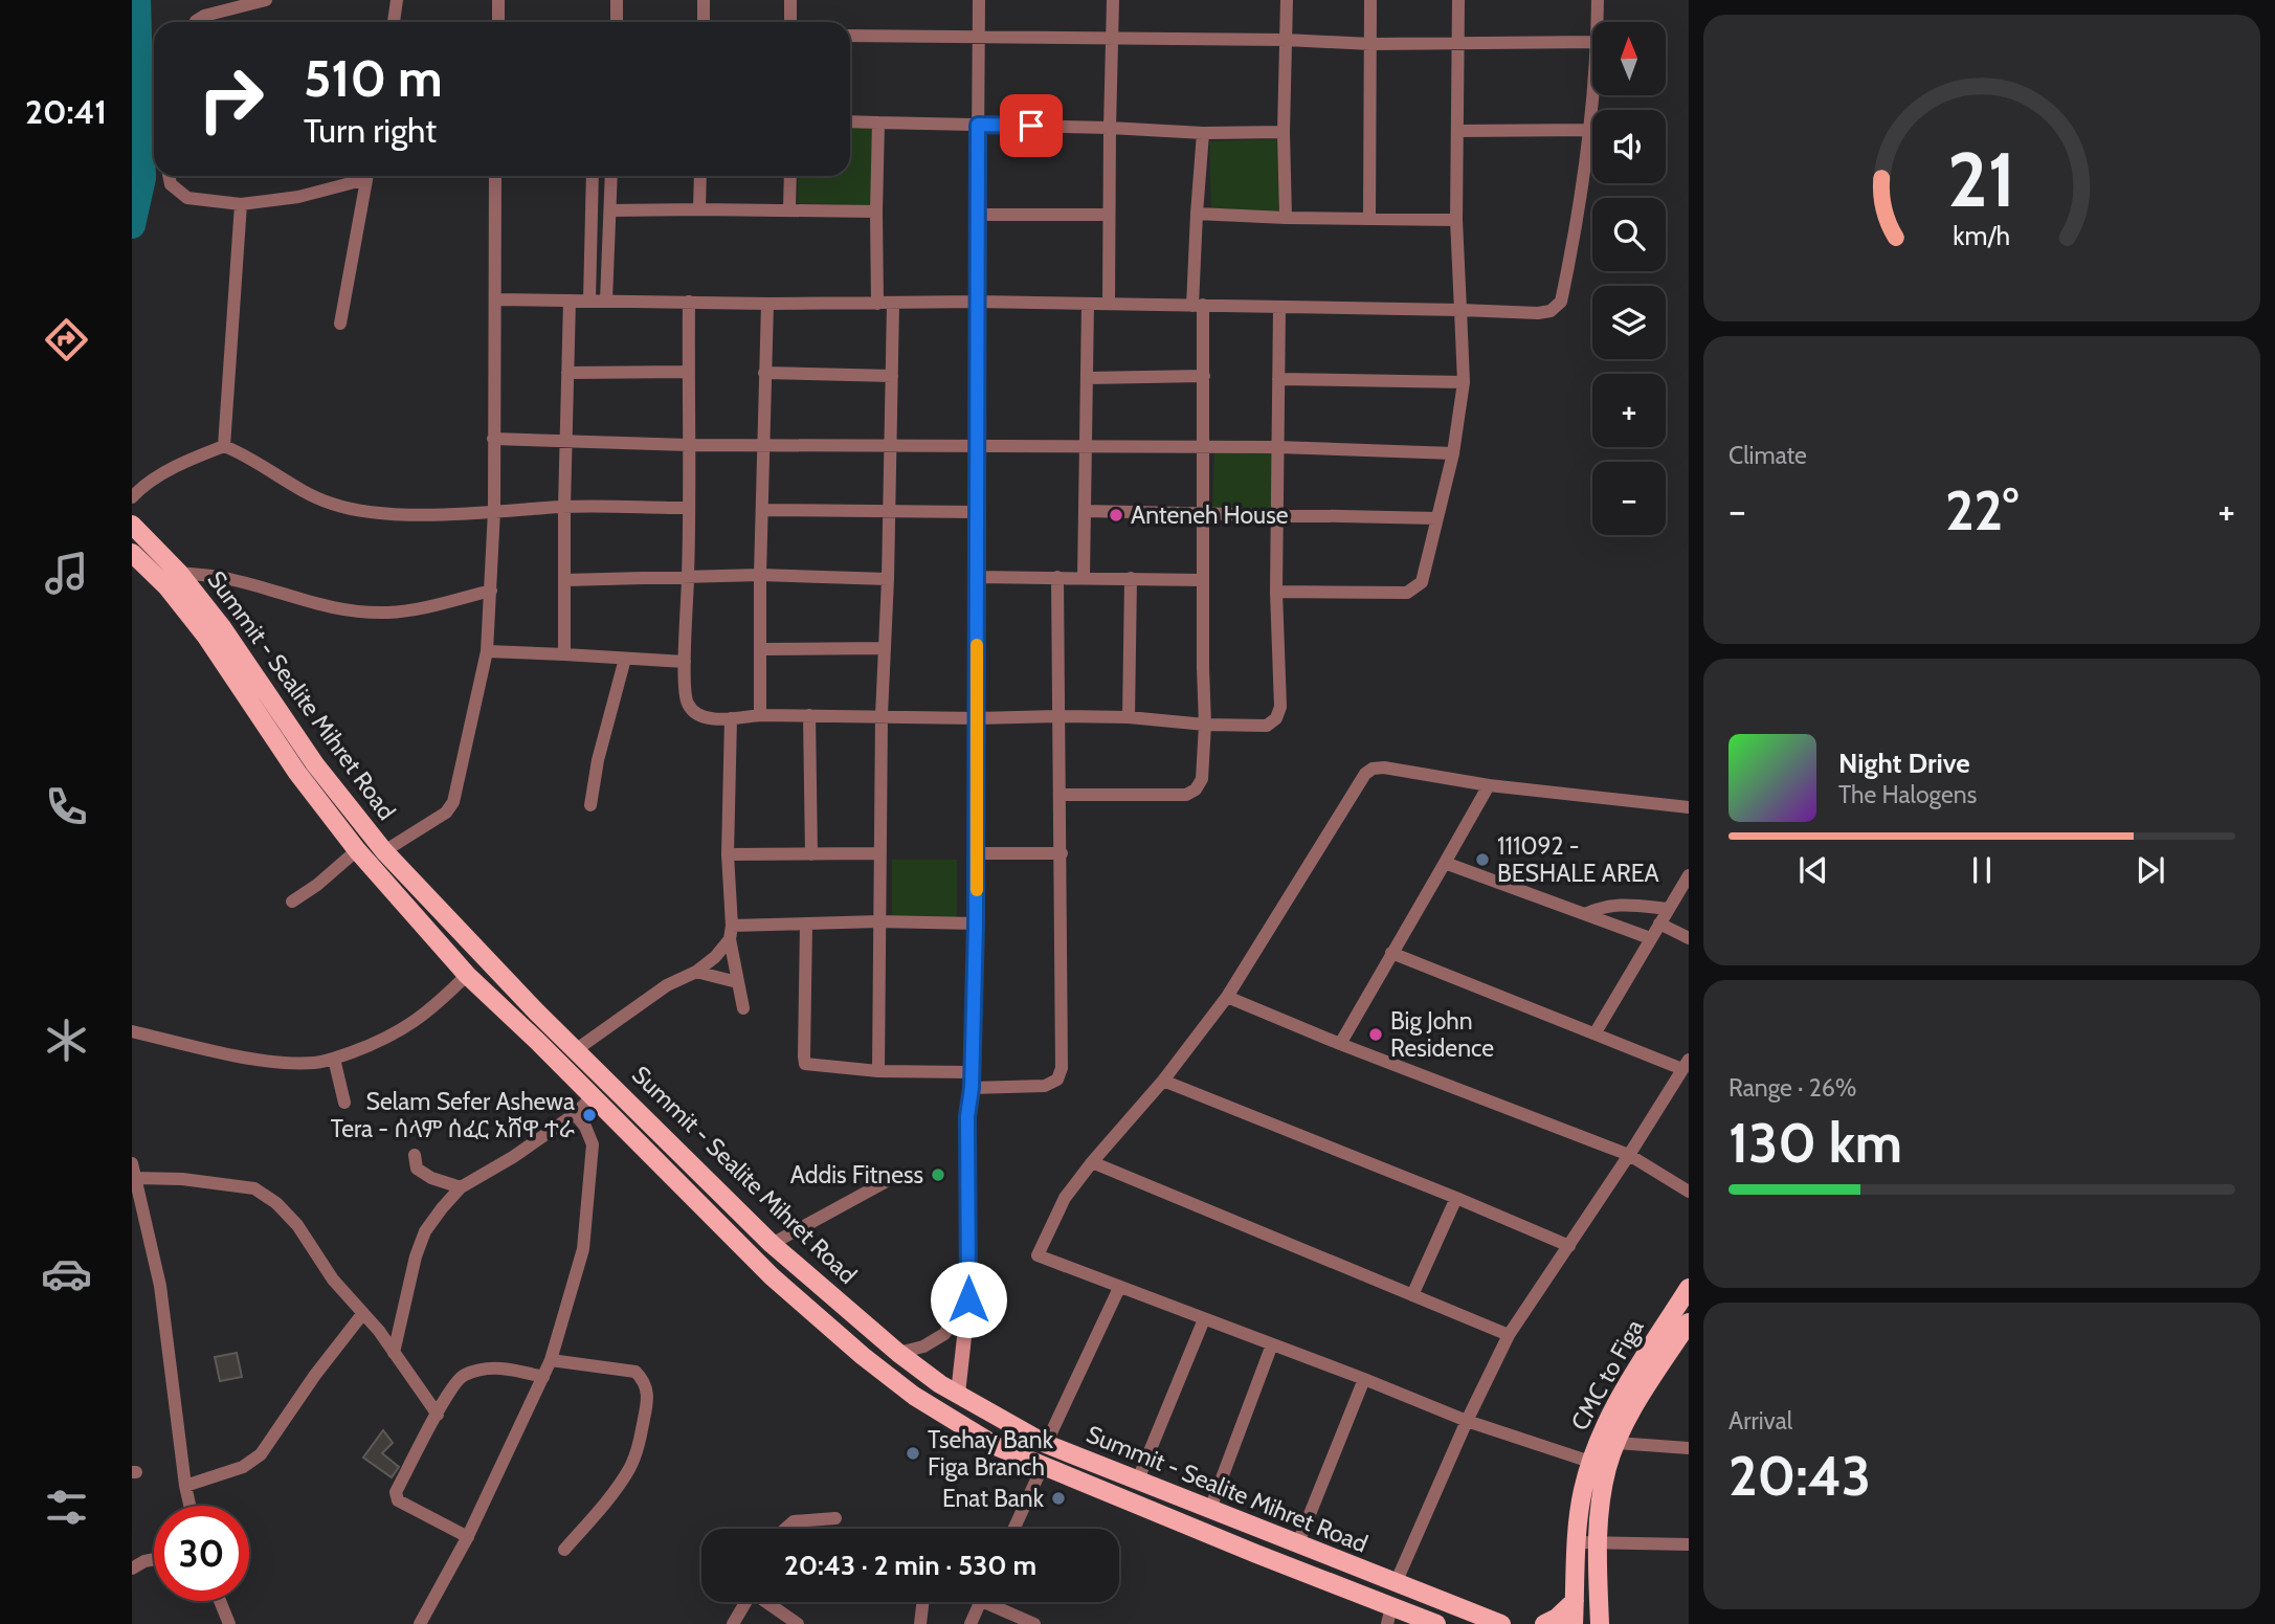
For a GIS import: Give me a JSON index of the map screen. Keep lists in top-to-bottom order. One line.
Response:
{"streets":{"main road":["Summit - Sealite Mihret Road","CMC to Figa"]},"places":["Anteneh House","111092 - BESHALE AREA","Big John Residence","Selam Sefer Ashewa Tera - ሰላም ሰፈር አሸዋ ተራ","Addis Fitness","Tsehay Bank Figa Branch","Enat Bank"],"north":"top","page":{"tabs":"20:41","map_buttons":["+","−"],"turn":["510 m","Turn right"],"tile":["Climate",["Range · 26%","130 km"],["Arrival","20:43"]],"heat":["−","22°","+"],"song":["Night Drive","The Halogens"],"limit":"30","trip":"20:43 · 2 min · 530 m","gauge":["21","km/h"]}}
